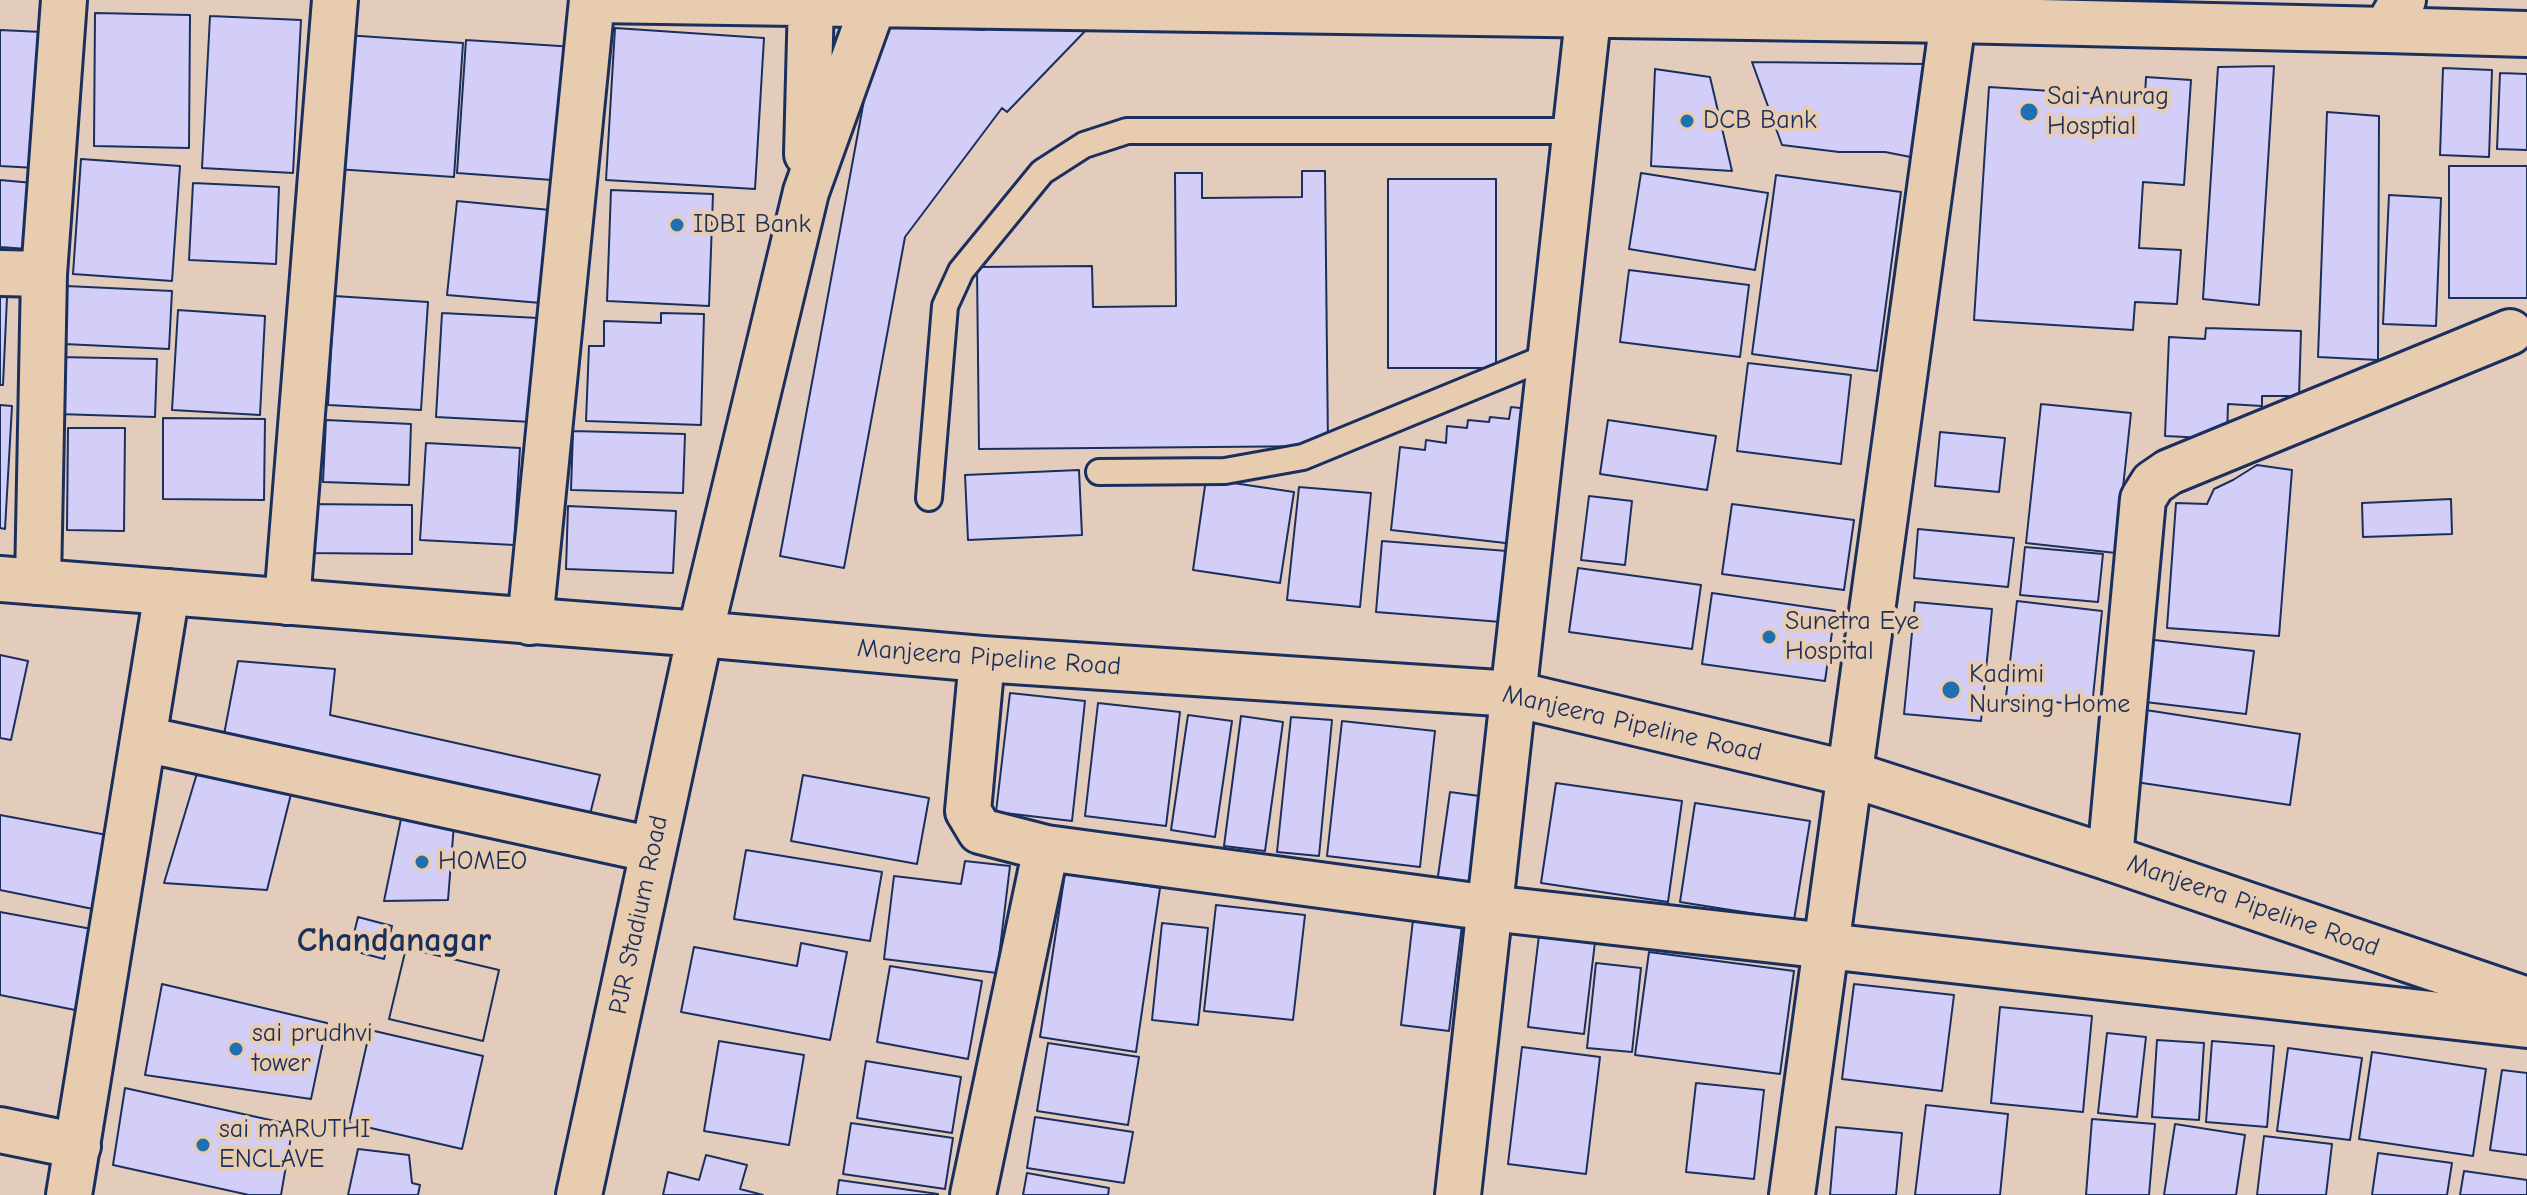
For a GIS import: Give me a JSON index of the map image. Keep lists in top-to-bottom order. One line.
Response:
{"streets":{"street":["Manjeera Pipeline Road","PJR Stadium Road"]},"crossings":[["Manjeera Pipeline Road","PJR Stadium Road"]],"districts":["Chandanagar"],"places":["Sai Anurag Hosptial","DCB Bank","IDBI Bank","Sunetra Eye Hospital","Kadimi Nursing Home","HOMEO","sai prudhvi tower","sai mARUTHI ENCLAVE"]}
